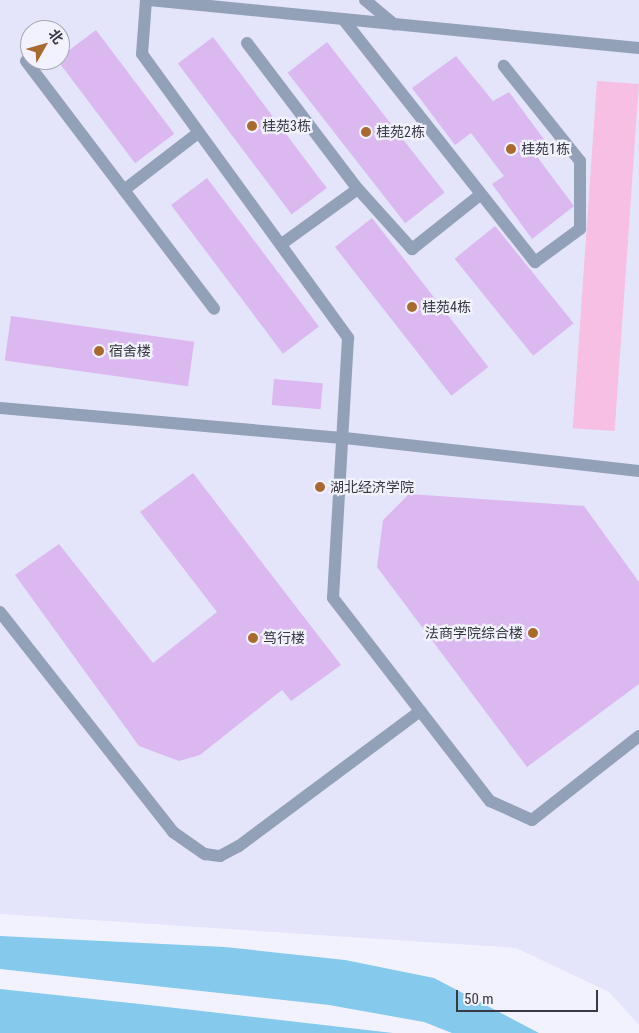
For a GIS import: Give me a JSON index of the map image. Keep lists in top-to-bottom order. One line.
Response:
{"places":["桂苑3栋","桂苑2栋","桂苑1栋","桂苑4栋","宿舍楼","湖北经济学院","法商学院综合楼","笃行楼"],"scale_bar":"50 m","north":"top right"}
